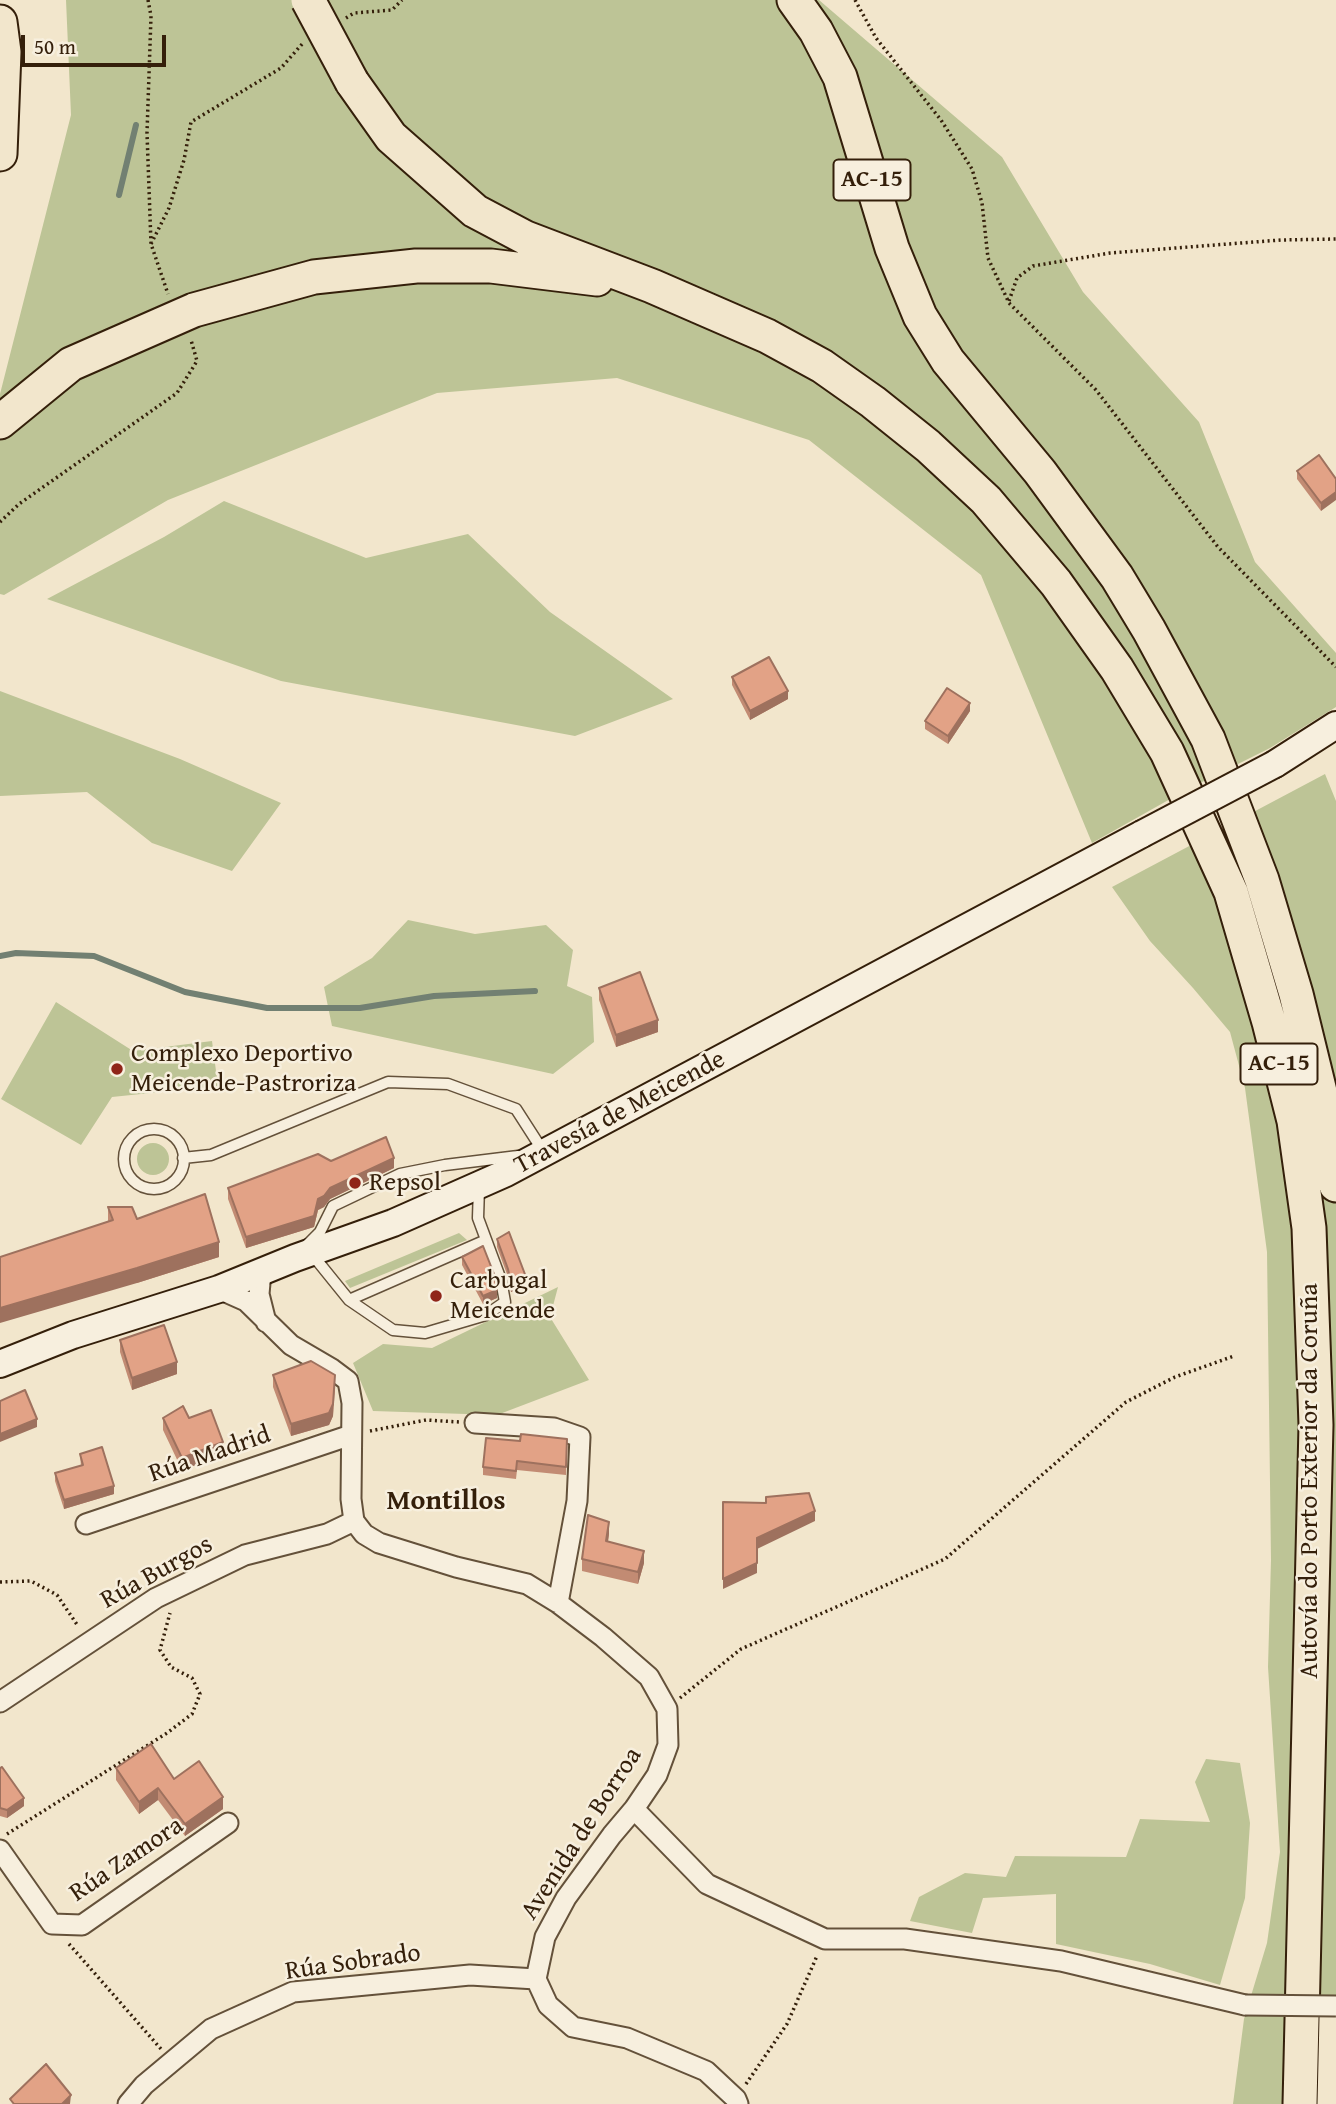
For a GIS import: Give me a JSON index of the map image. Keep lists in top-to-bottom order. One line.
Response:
{"streets":{"highway":["AC-15","Autovía do Porto Exterior da Coruña"],"main road":["Travesía de Meicende"],"street":["Rúa Madrid","Rúa Burgos","Avenida de Borroa","Rúa Zamora","Rúa Sobrado"]},"crossings":[["Rúa Burgos","Avenida de Borroa"],["Avenida de Borroa","Rúa Sobrado"],["Rúa Zamora","Rúa Sobrado"]],"districts":["Montillos"],"places":["Complexo Deportivo Meicende-Pastroriza","Repsol","Carbugal Meicende"],"scale_bar":"50 m"}
